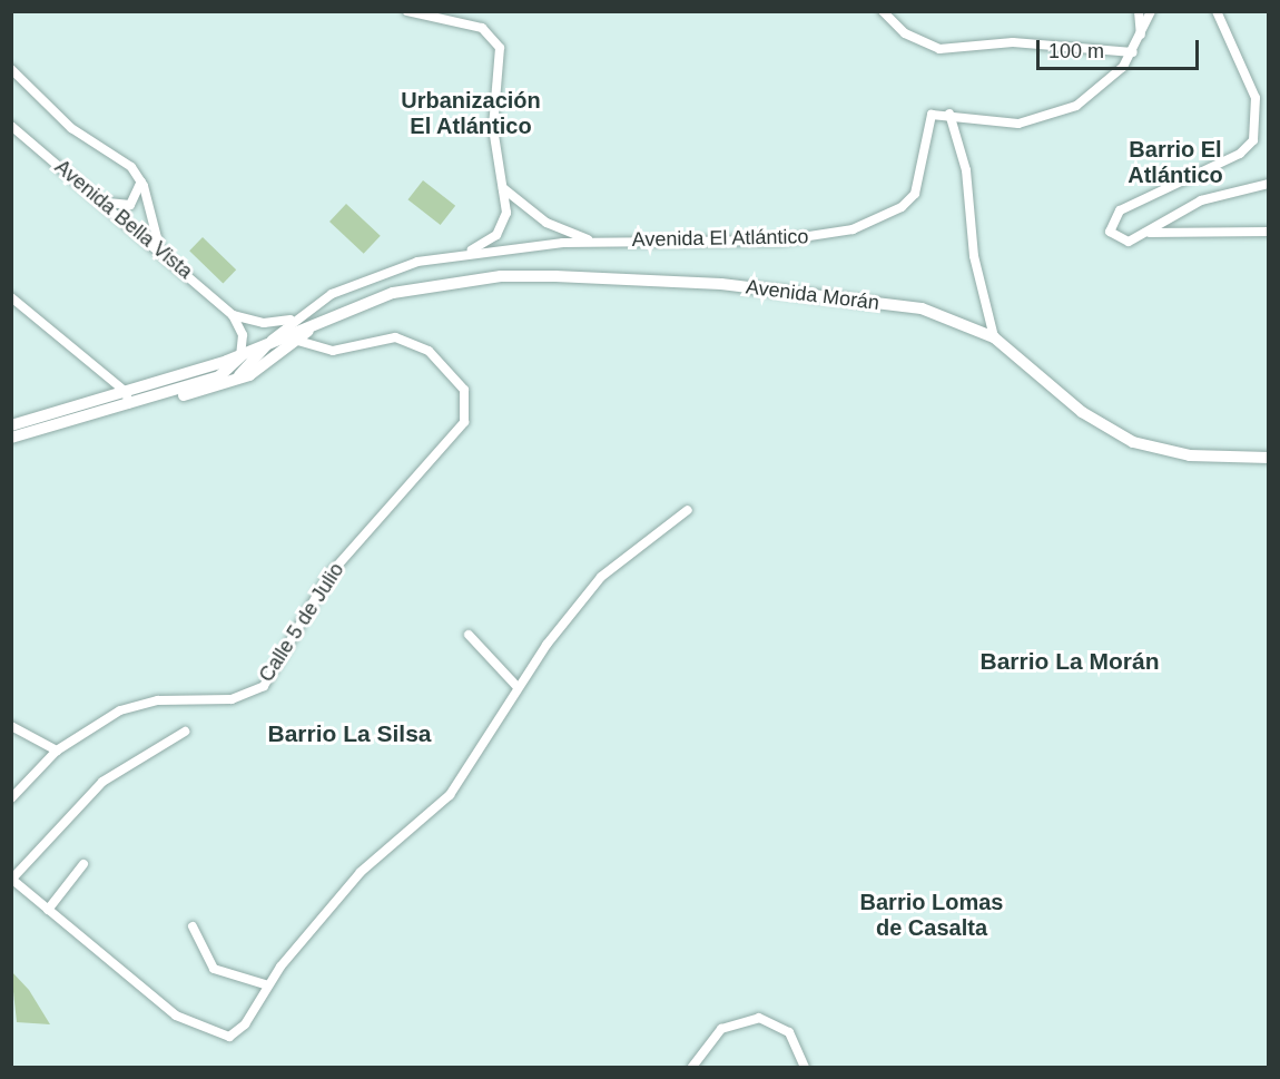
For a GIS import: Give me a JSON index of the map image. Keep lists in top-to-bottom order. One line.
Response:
{"streets":{"main road":["Avenida Morán"],"street":["Avenida Bella Vista","Avenida El Atlántico","Calle 5 de Julio"]},"crossings":[["Avenida Bella Vista","Avenida El Atlántico"],["Avenida El Atlántico","Avenida Morán"],["Avenida Morán","Calle 5 de Julio"]],"districts":["Urbanización El Atlántico","Barrio El Atlántico","Barrio La Morán","Barrio La Silsa","Barrio Lomas de Casalta"],"scale_bar":"100 m"}
